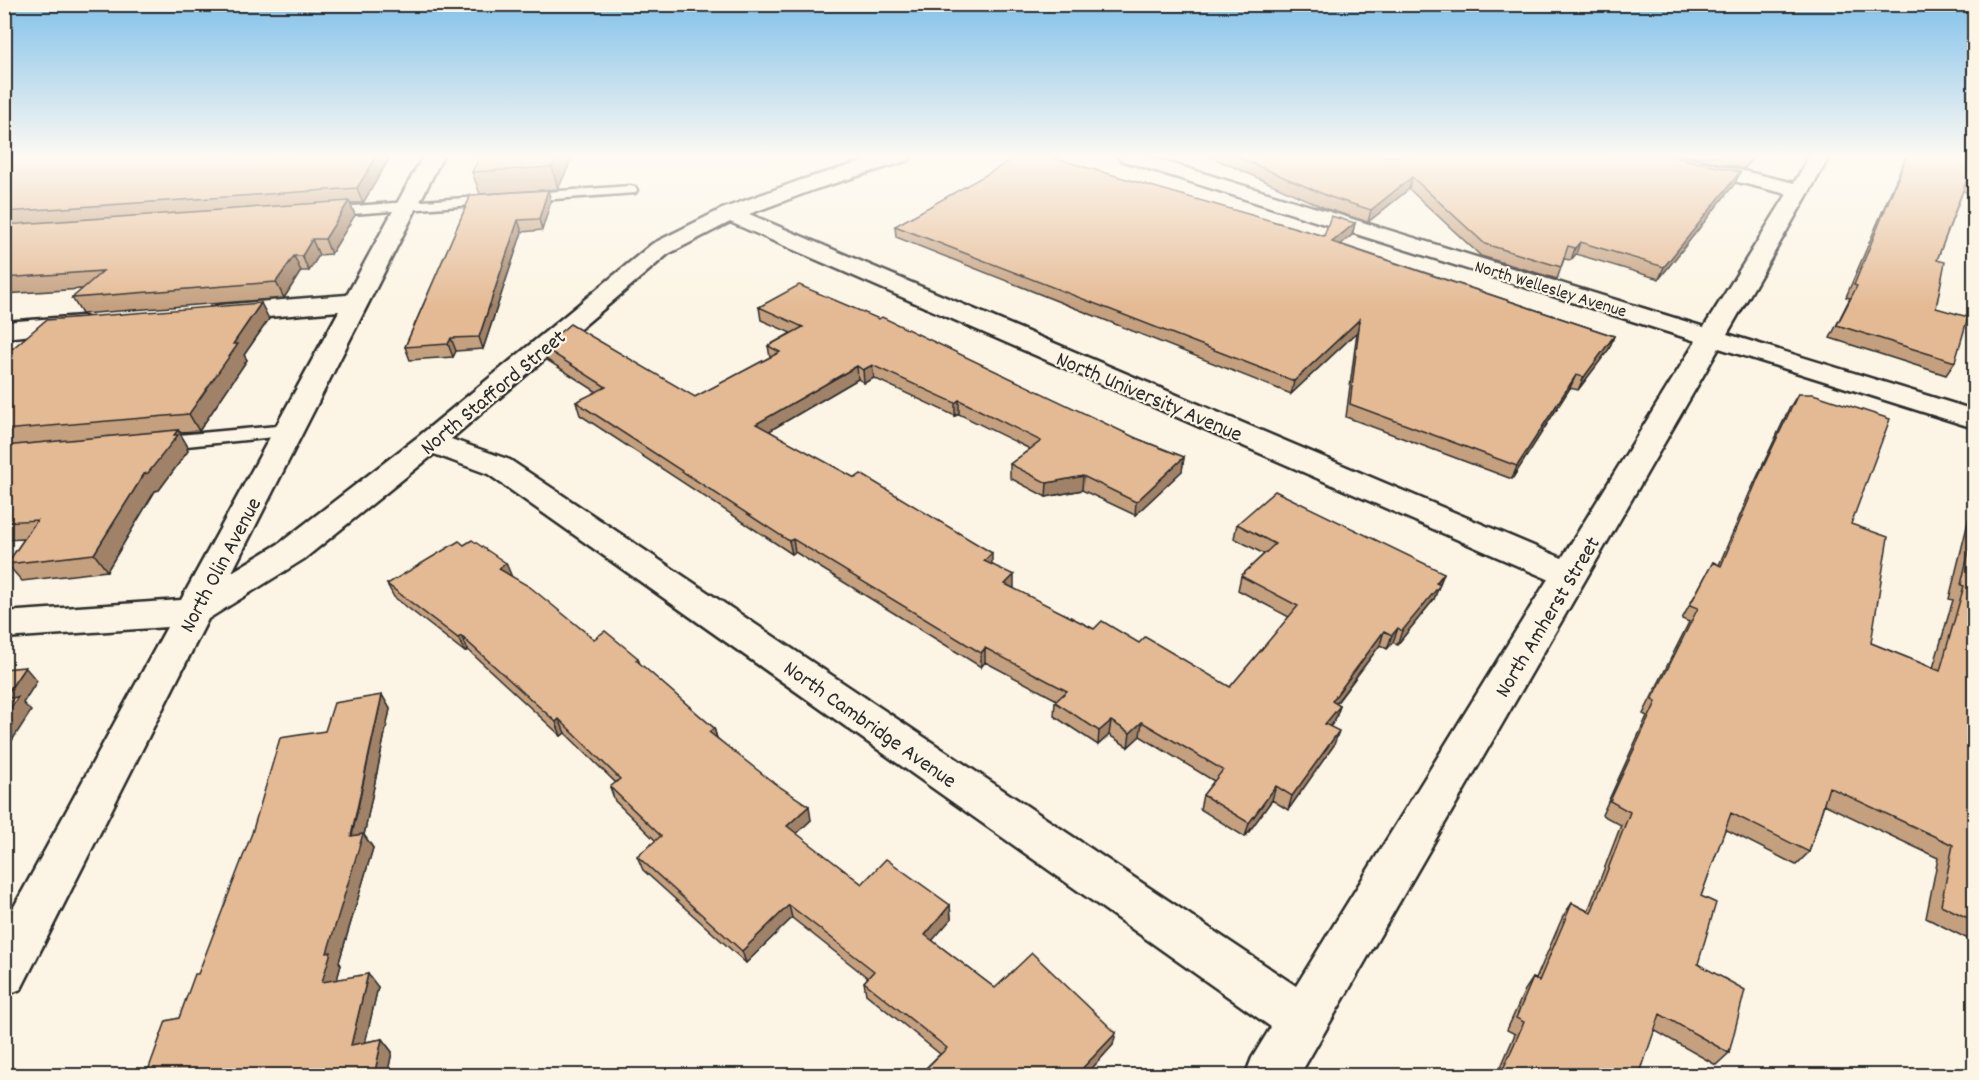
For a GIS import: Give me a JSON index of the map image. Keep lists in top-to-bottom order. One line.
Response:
{"streets":{"street":["North Wellesley Avenue","North Stafford Street","North University Avenue","North Olin Avenue","North Amherst Street","North Cambridge Avenue"]},"crossings":[["North Wellesley Avenue","North Amherst Street"],["North Stafford Street","North University Avenue"],["North Stafford Street","North Olin Avenue"],["North Stafford Street","North Cambridge Avenue"],["North University Avenue","North Amherst Street"],["North Amherst Street","North Cambridge Avenue"]]}
